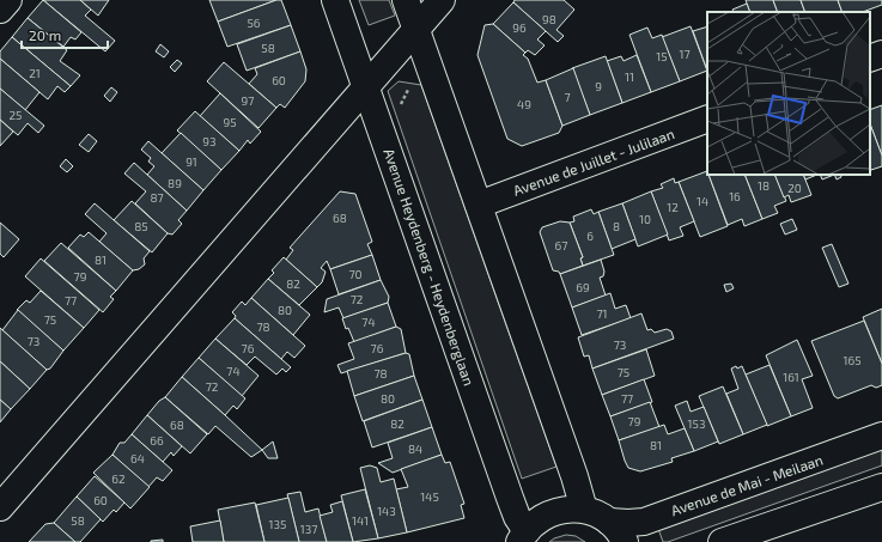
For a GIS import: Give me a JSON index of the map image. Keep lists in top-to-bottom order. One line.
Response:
{"streets":{"street":["Avenue de Juillet - Julilaan","Avenue Heydenberg - Heydenberglaan","Avenue de Mai - Meilaan"]},"crossings":[["Avenue Heydenberg - Heydenberglaan","Avenue de Mai - Meilaan"]],"house_numbers":["98","56","96","58","17","15","21","11","60","9","7","97","49","25","95","93","91","89","18","20","16","87","14","12","68","10","85","8","6","67","81","70","79","82","69","72","77","80","71","75","74","78","73","73","76","76","165","74","75","78","161","72","80","77","79","82","153","68","66","81","84","64","62","145","60","143","58","141","135","137"],"scale_bar":"20 m"}
